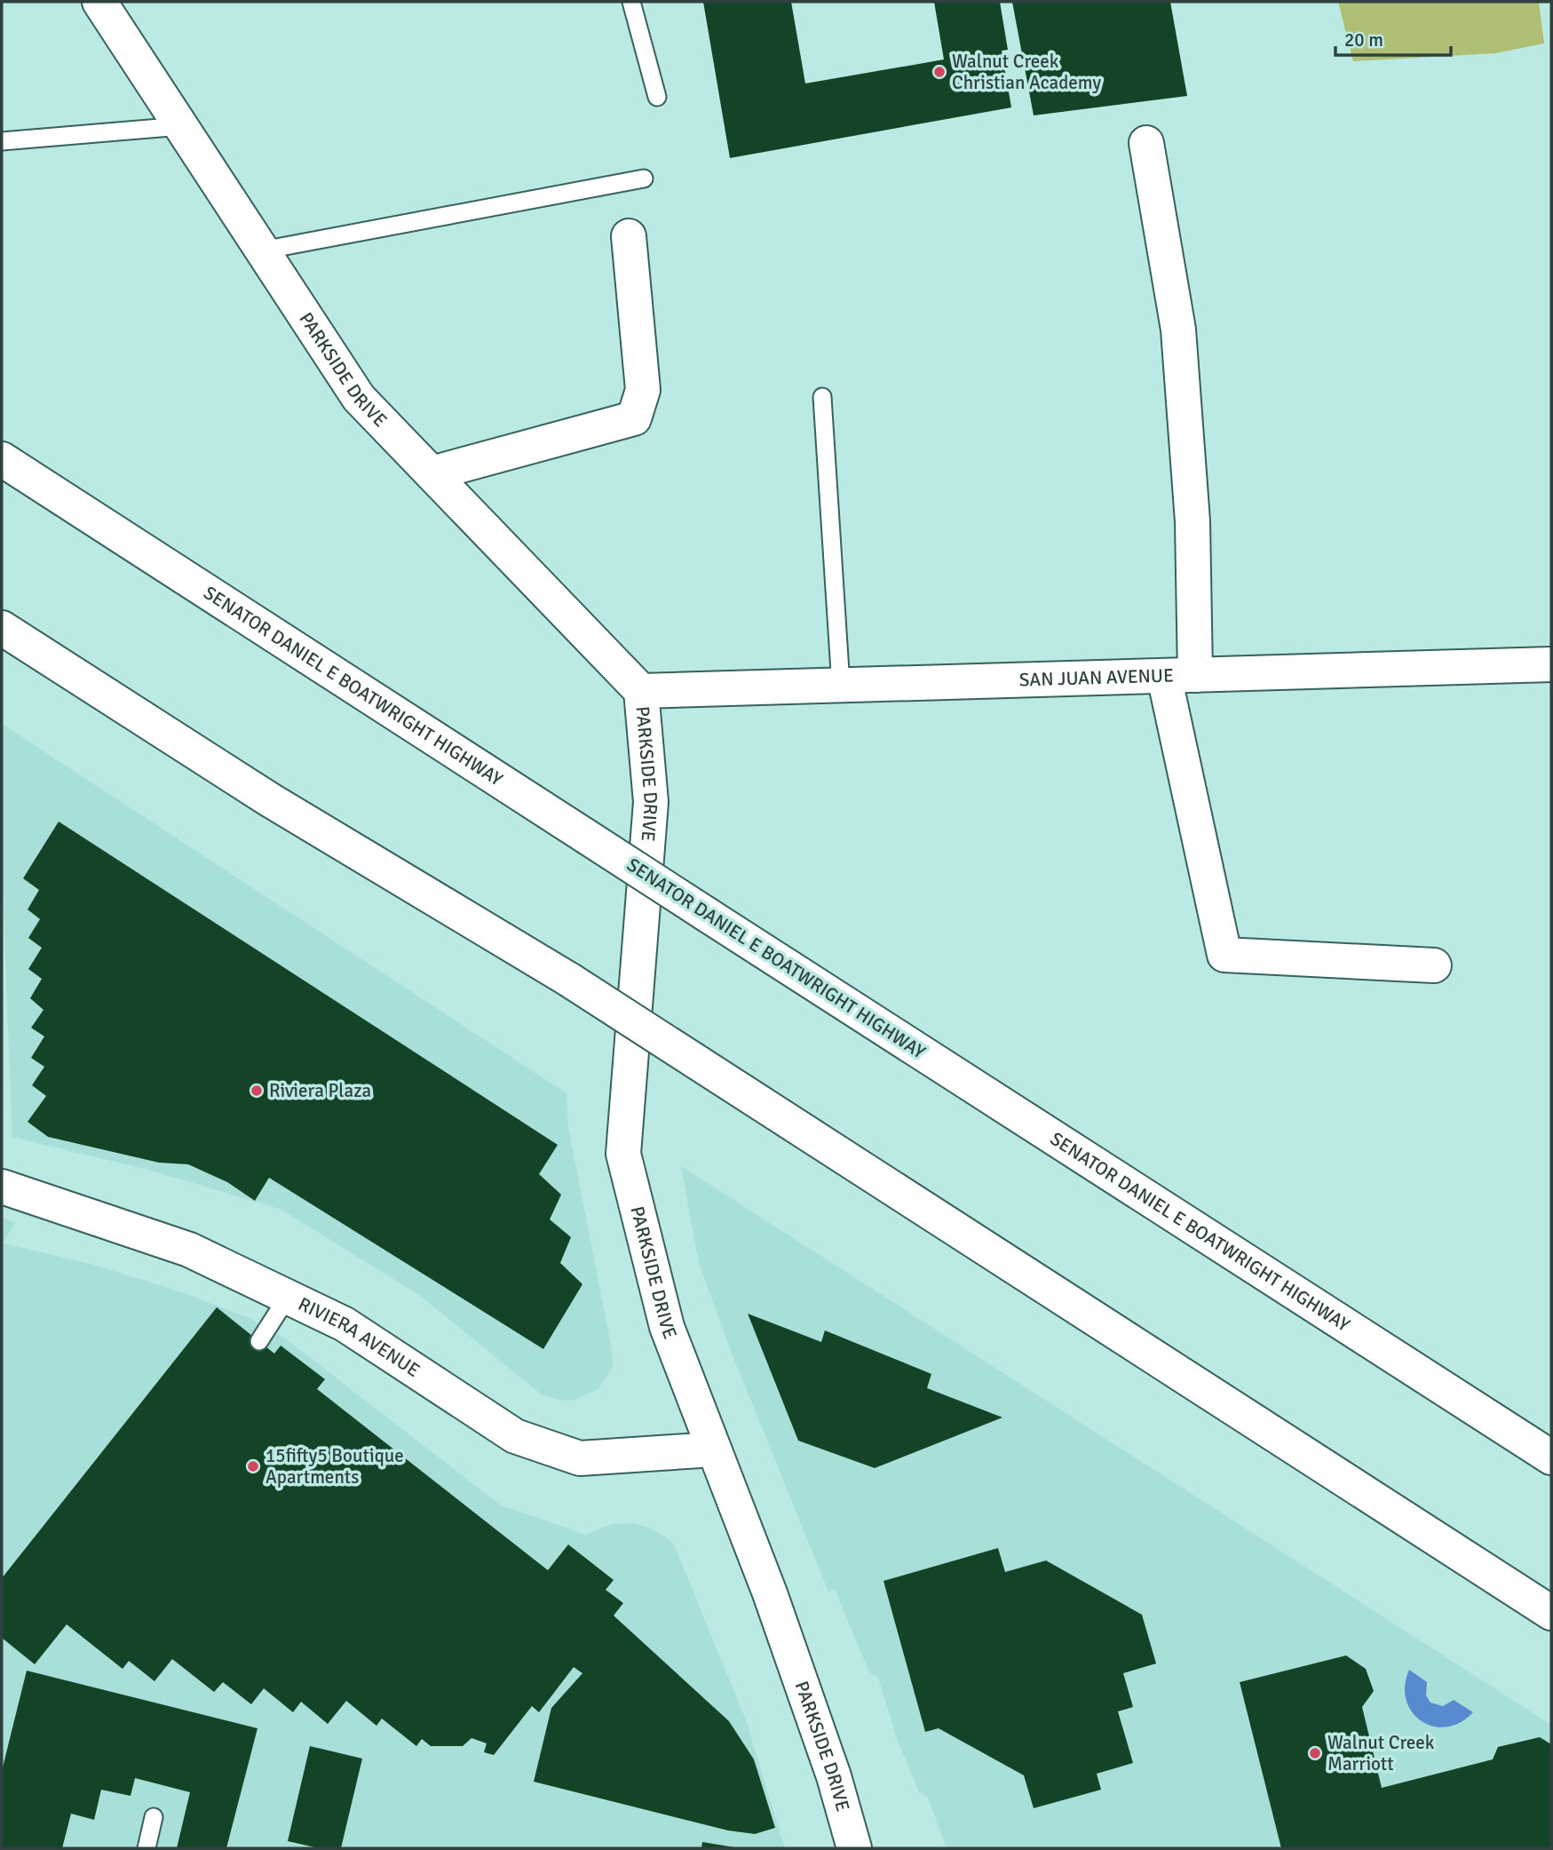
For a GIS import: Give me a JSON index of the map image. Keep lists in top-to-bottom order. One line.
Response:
{"streets":{"main road":["PARKSIDE DRIVE","SAN JUAN AVENUE","SENATOR DANIEL E BOATWRIGHT HIGHWAY","RIVIERA AVENUE"]},"crossings":[["PARKSIDE DRIVE","SAN JUAN AVENUE"],["PARKSIDE DRIVE","RIVIERA AVENUE"]],"places":["Walnut Creek Christian Academy","Riviera Plaza","15fifty5 Boutique Apartments","Walnut Creek Marriott"],"scale_bar":"20 m"}
